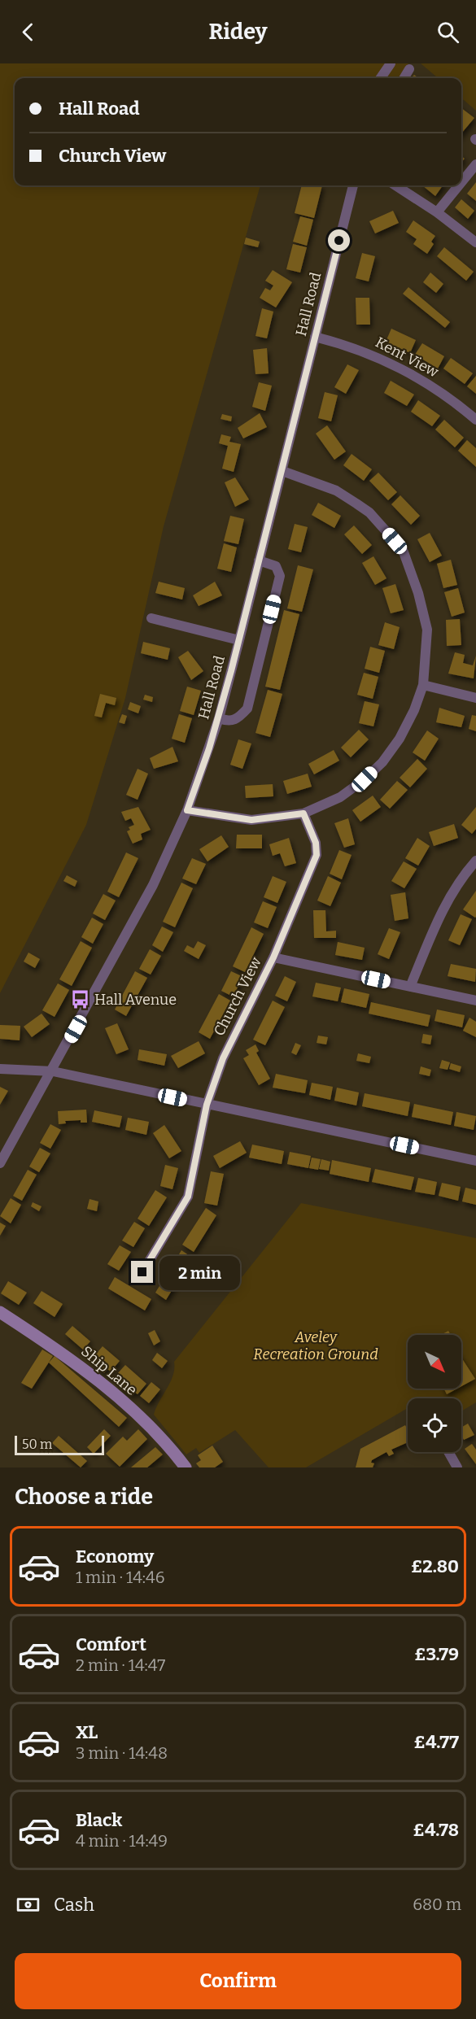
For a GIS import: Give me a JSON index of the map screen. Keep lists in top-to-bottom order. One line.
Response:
{"streets":{"street":["Hall Road","Kent View","Church View","Ship Lane"]},"crossings":[["Hall Road","Kent View"]],"parks":["Aveley Recreation Ground"],"places":{"bus stop":["Hall Avenue"]},"scale_bar":"50 m","north":"bottom right","page":{"header":"Ridey","banner":["Hall Road","Church View"],"bubble":"2 min","scale":"50 m","heading":"Choose a ride","list":[{"name":"Economy","note":"1 min · 14:46","value":"£2.80"},{"name":"Comfort","note":"2 min · 14:47","value":"£3.79"},{"name":"XL","note":"3 min · 14:48","value":"£4.77"},{"name":"Black","note":"4 min · 14:49","value":"£4.78"}],"pay":["Cash","680 m"],"buttons":"Confirm"}}
